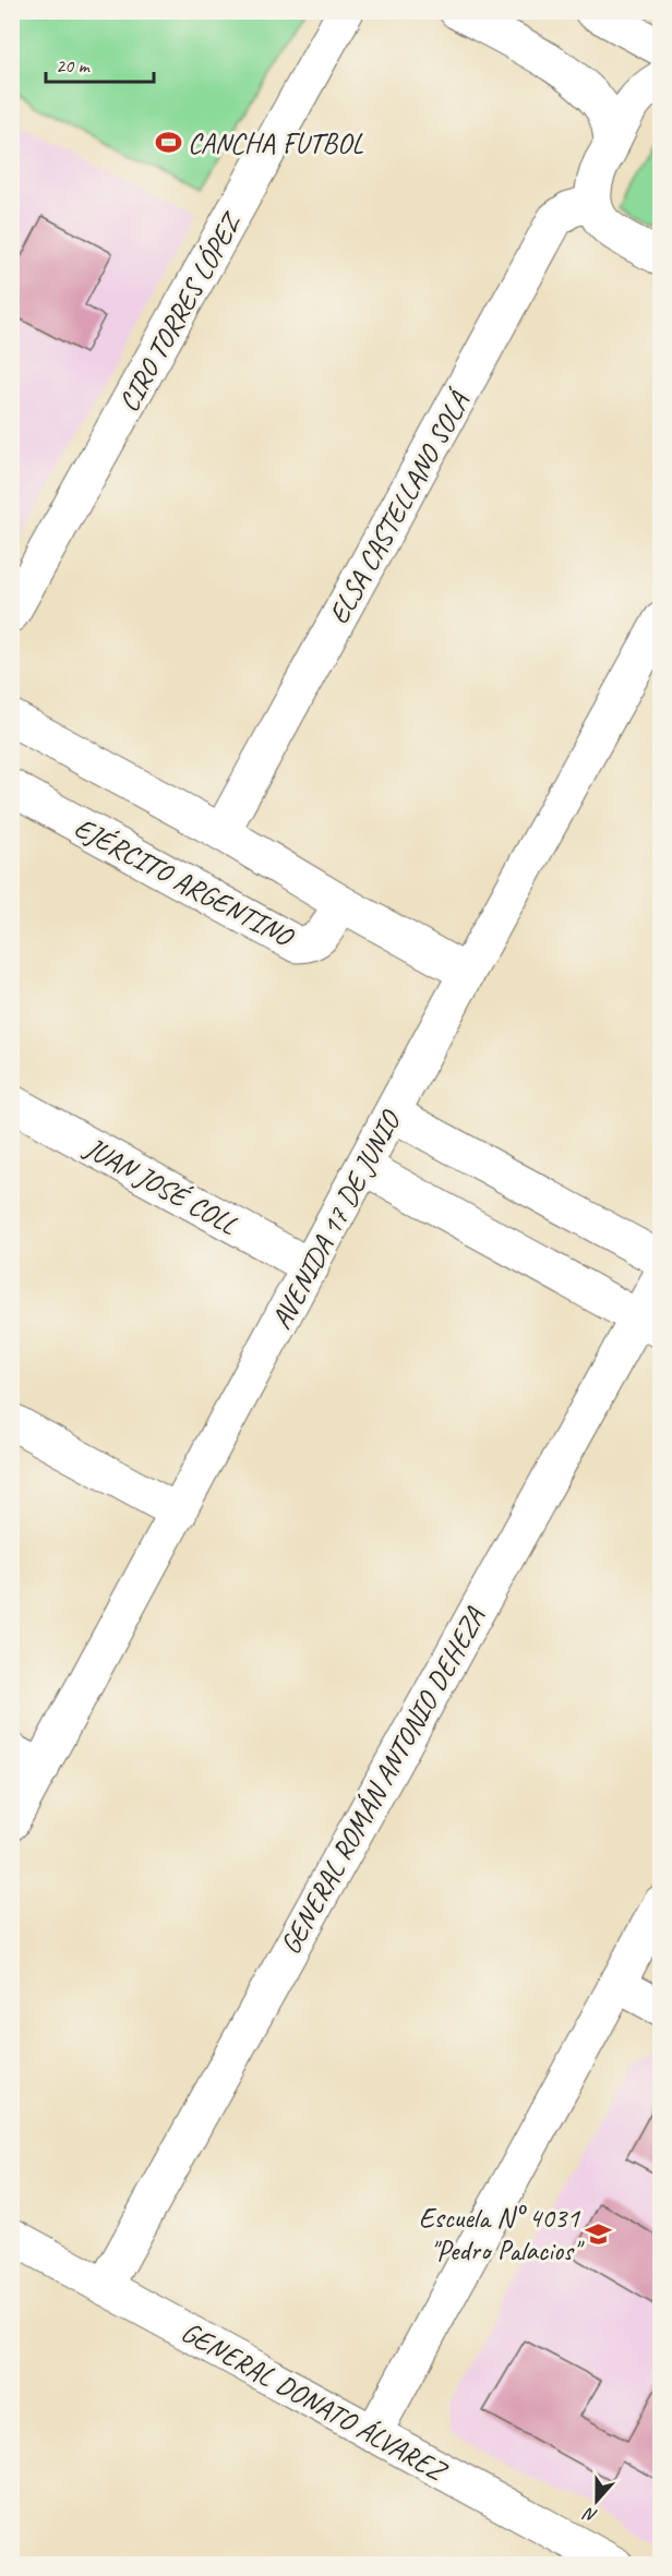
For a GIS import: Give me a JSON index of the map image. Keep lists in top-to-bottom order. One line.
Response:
{"streets":{"street":["CIRO TORRES LÓPEZ","ELSA CASTELLANO SOLÁ","EJÉRCITO ARGENTINO","JUAN JOSÉ COLL","AVENIDA 17 DE JUNIO","GENERAL ROMÁN ANTONIO DEHEZA","GENERAL DONATO ÁLVAREZ"]},"crossings":[["ELSA CASTELLANO SOLÁ","EJÉRCITO ARGENTINO"],["EJÉRCITO ARGENTINO","AVENIDA 17 DE JUNIO"],["JUAN JOSÉ COLL","AVENIDA 17 DE JUNIO"],["GENERAL ROMÁN ANTONIO DEHEZA","GENERAL DONATO ÁLVAREZ"]],"places":{"sports":["CANCHA FUTBOL"],"school or university":["Escuela N° 4031 \"Pedro Palacios\""]},"scale_bar":"20 m","north":"bottom"}
